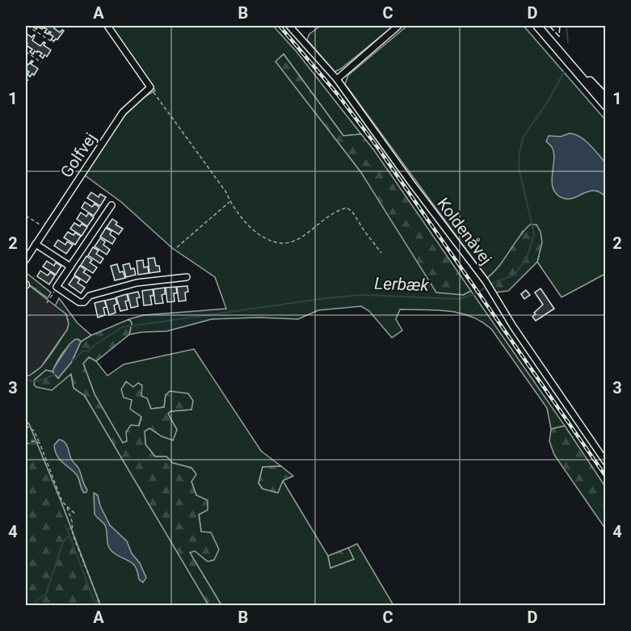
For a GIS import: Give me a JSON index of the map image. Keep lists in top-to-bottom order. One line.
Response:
{"streets":{"street":["Golfvej","Koldenåvej"]},"water":["Lerbæk"],"grid":{"columns":["A","B","C","D"],"rows":["1","2","3","4"]}}
